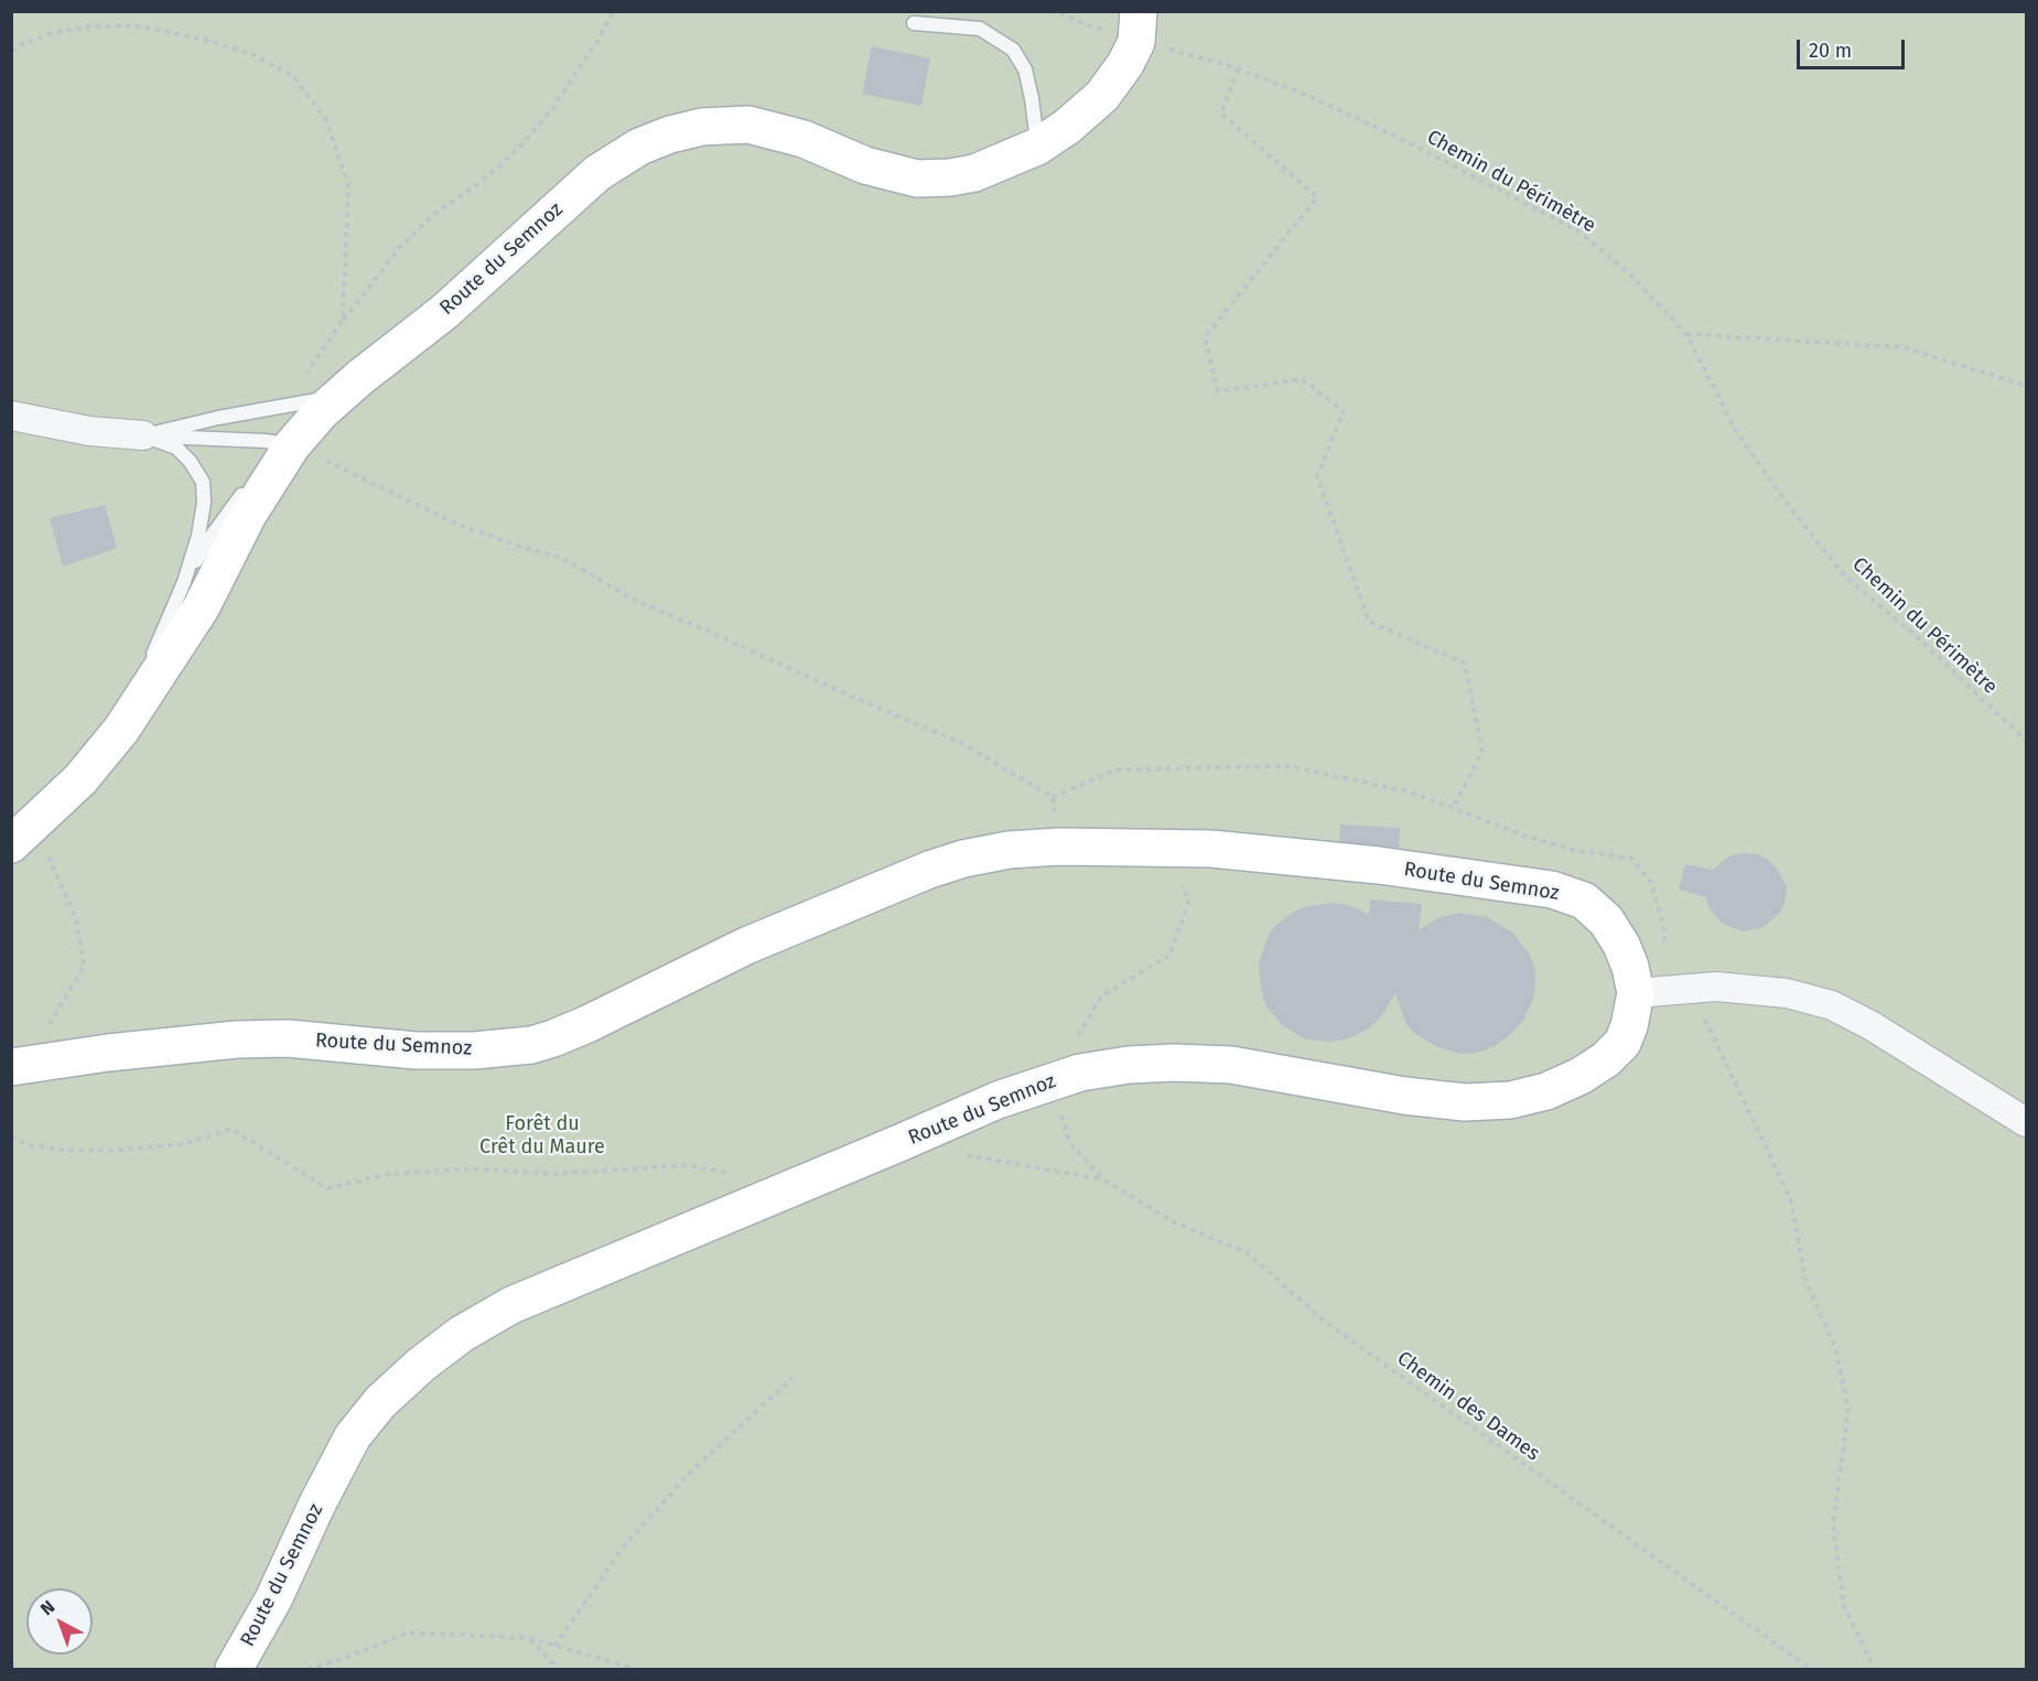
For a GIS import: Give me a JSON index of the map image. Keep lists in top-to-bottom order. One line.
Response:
{"streets":{"main road":["Route du Semnoz"],"path":["Chemin du Périmètre","Chemin des Dames"]},"crossings":[["Chemin du Périmètre","Route du Semnoz"],["Route du Semnoz","Chemin des Dames"]],"parks":["Forêt du Crêt du Maure"],"scale_bar":"20 m","north":"top left"}
